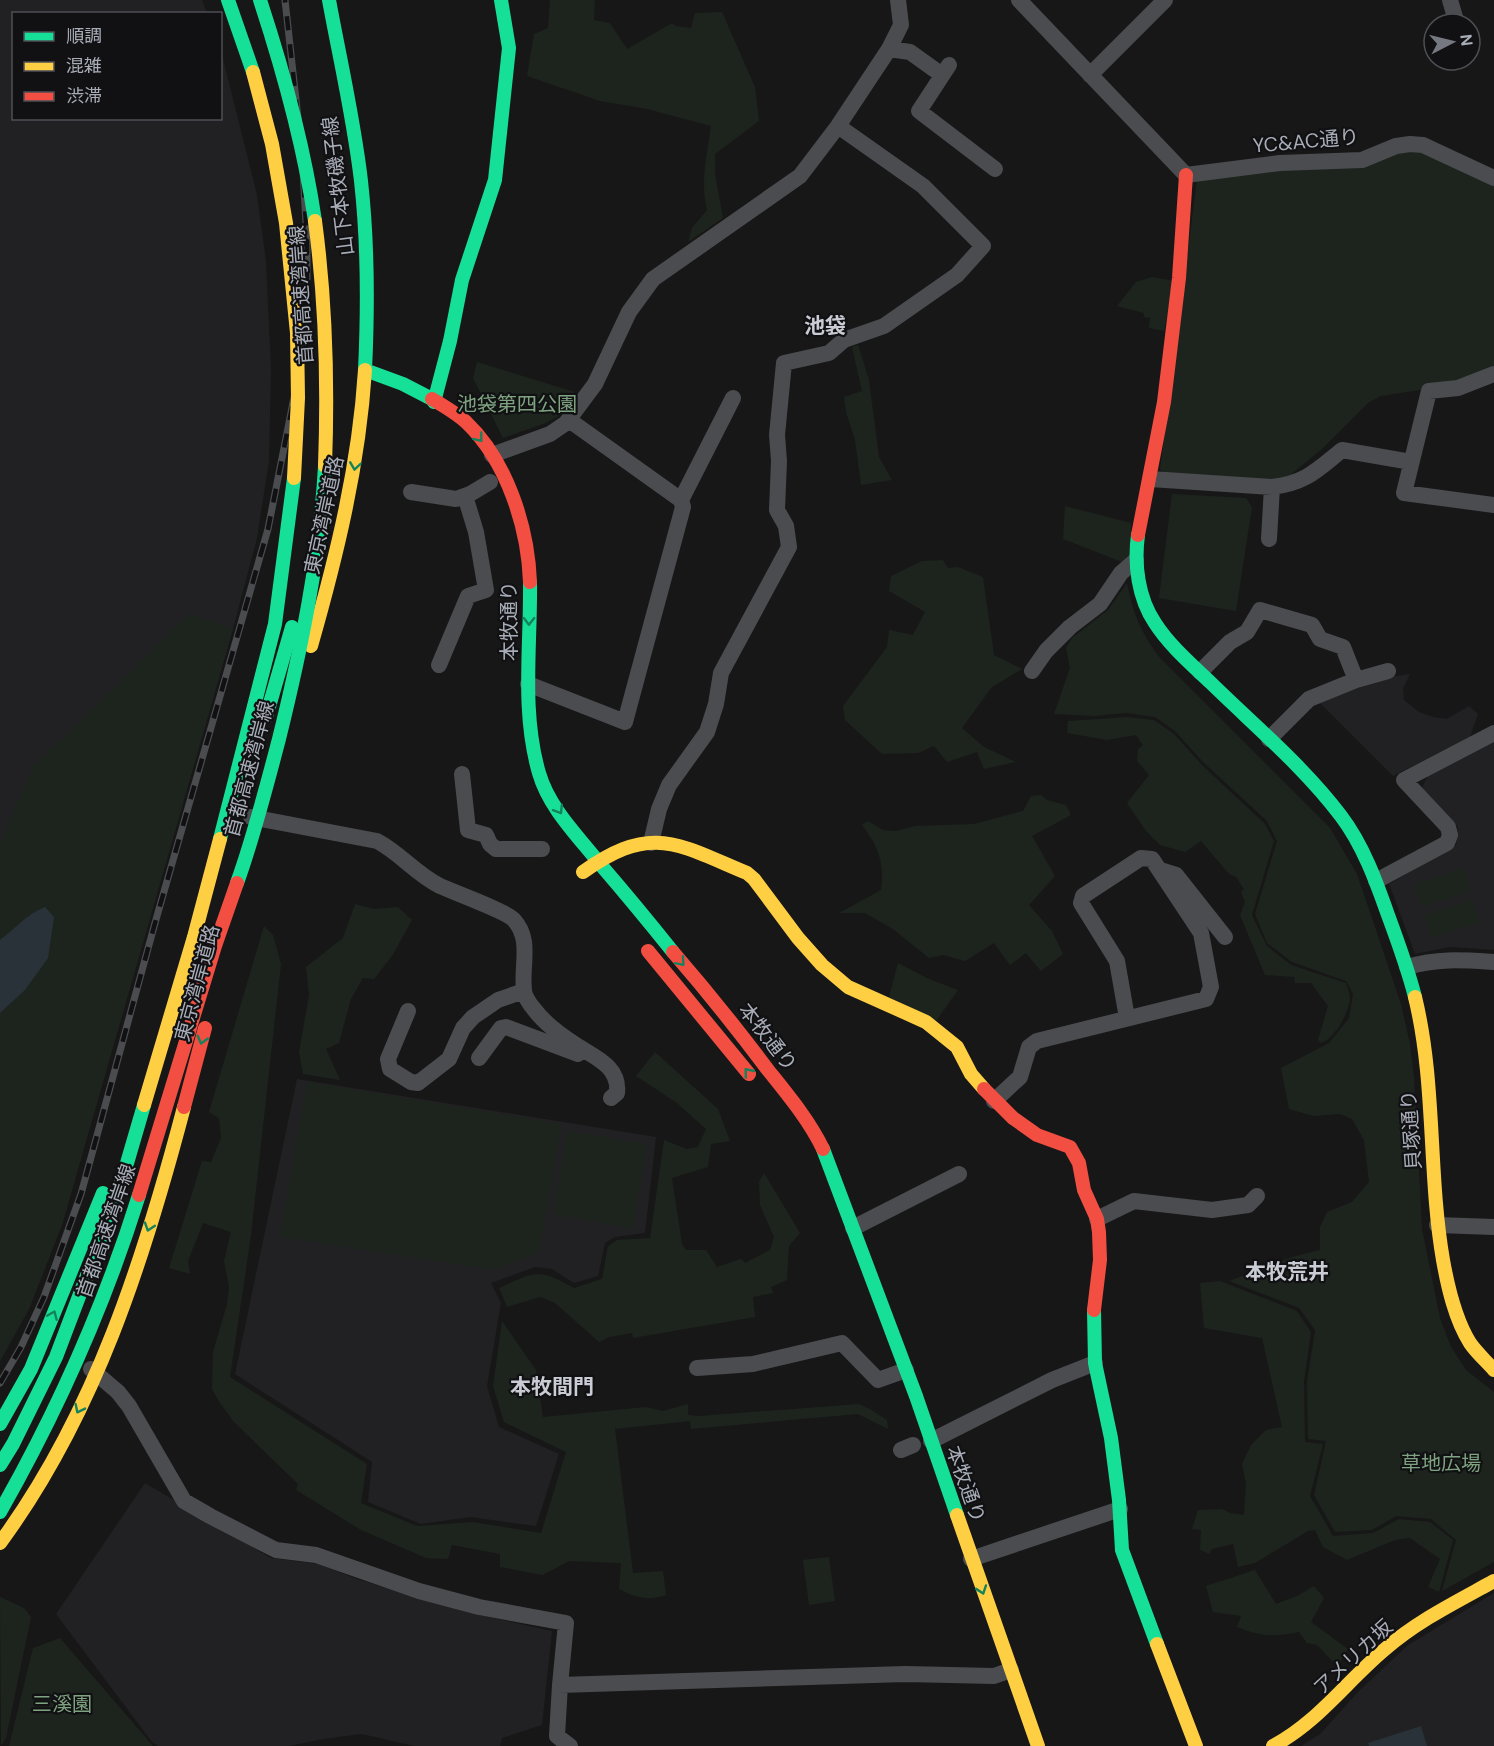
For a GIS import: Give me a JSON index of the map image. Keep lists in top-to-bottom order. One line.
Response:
{"streets":{"main road":["山下本牧磯子線","首都高速湾岸線","東京湾岸道路","本牧通り","貝塚通り","アメリカ坂"],"street":["YC&AC通り"]},"crossings":[["YC&AC通り","貝塚通り"],["山下本牧磯子線","東京湾岸道路"],["山下本牧磯子線","本牧通り"],["首都高速湾岸線","東京湾岸道路"],["東京湾岸道路","本牧通り"]],"districts":["池袋","本牧荒井","本牧間門"],"parks":["池袋第四公園","草地広場","三溪園"],"legend":["順調","混雑","渋滞"],"north":"right"}
